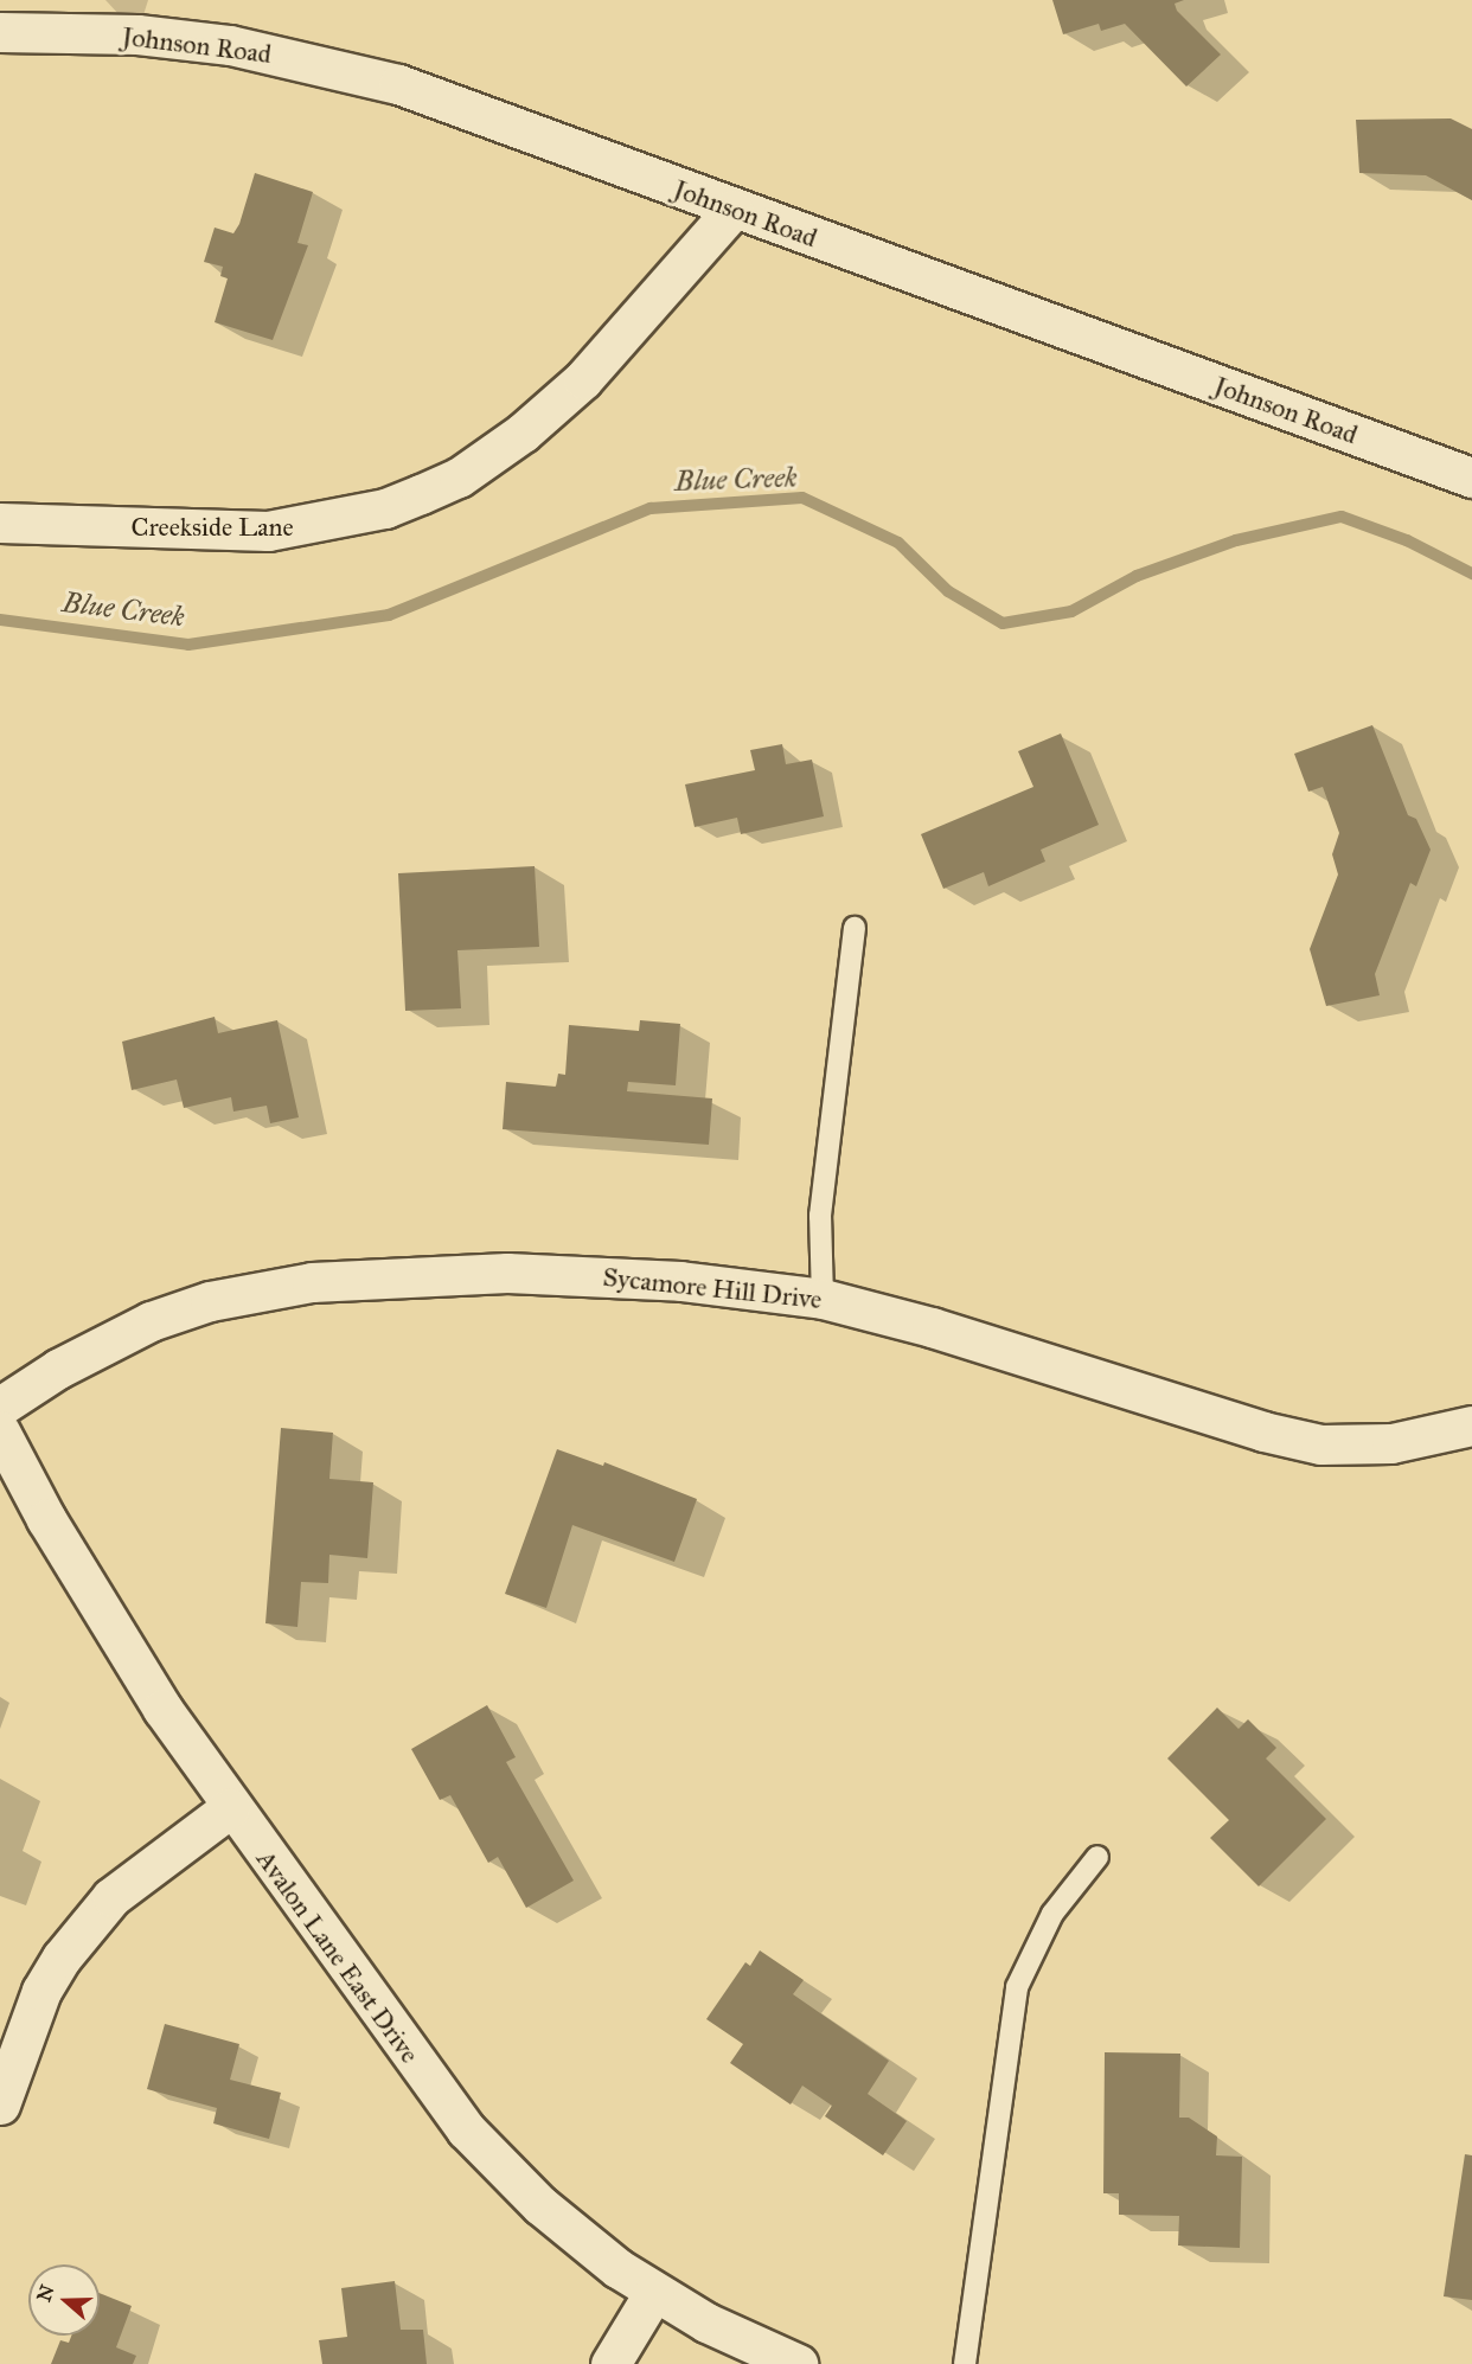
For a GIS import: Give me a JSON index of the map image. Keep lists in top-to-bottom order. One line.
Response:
{"streets":{"street":["Johnson Road","Creekside Lane","Sycamore Hill Drive","Avalon Lane East Drive"]},"crossings":[["Johnson Road","Creekside Lane"]],"water":["Blue Creek"],"north":"left"}
